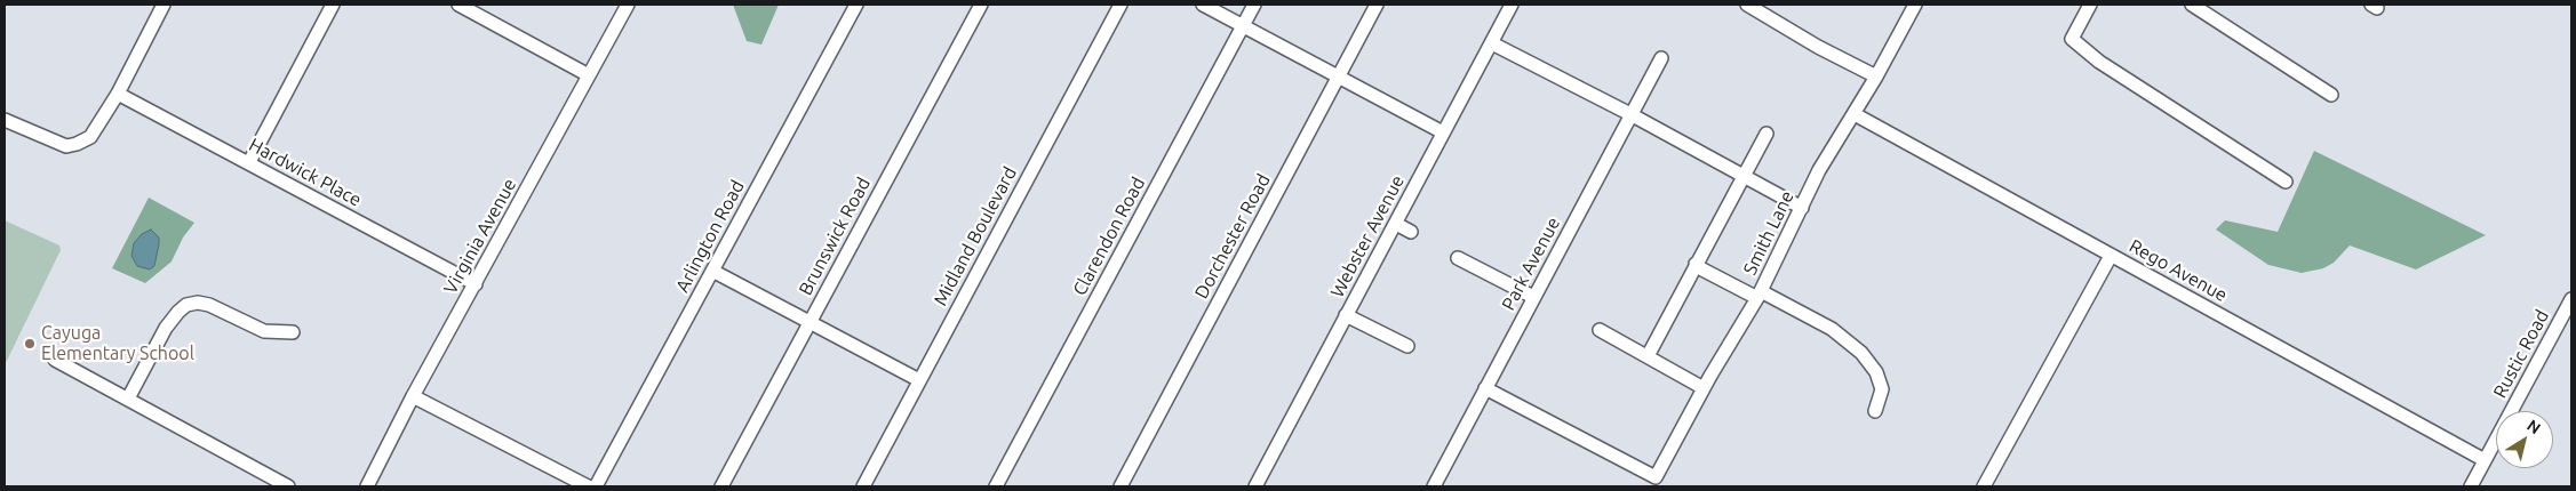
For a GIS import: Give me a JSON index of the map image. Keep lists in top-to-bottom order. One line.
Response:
{"streets":{"street":["Hardwick Place","Smith Lane","Virginia Avenue","Arlington Road","Brunswick Road","Midland Boulevard","Clarendon Road","Dorchester Road","Webster Avenue","Park Avenue","Rego Avenue","Rustic Road"]},"crossings":[["Hardwick Place","Virginia Avenue"],["Smith Lane","Park Avenue"],["Smith Lane","Rego Avenue"],["Rego Avenue","Rustic Road"]],"places":["Cayuga Elementary School"],"north":"top right"}
